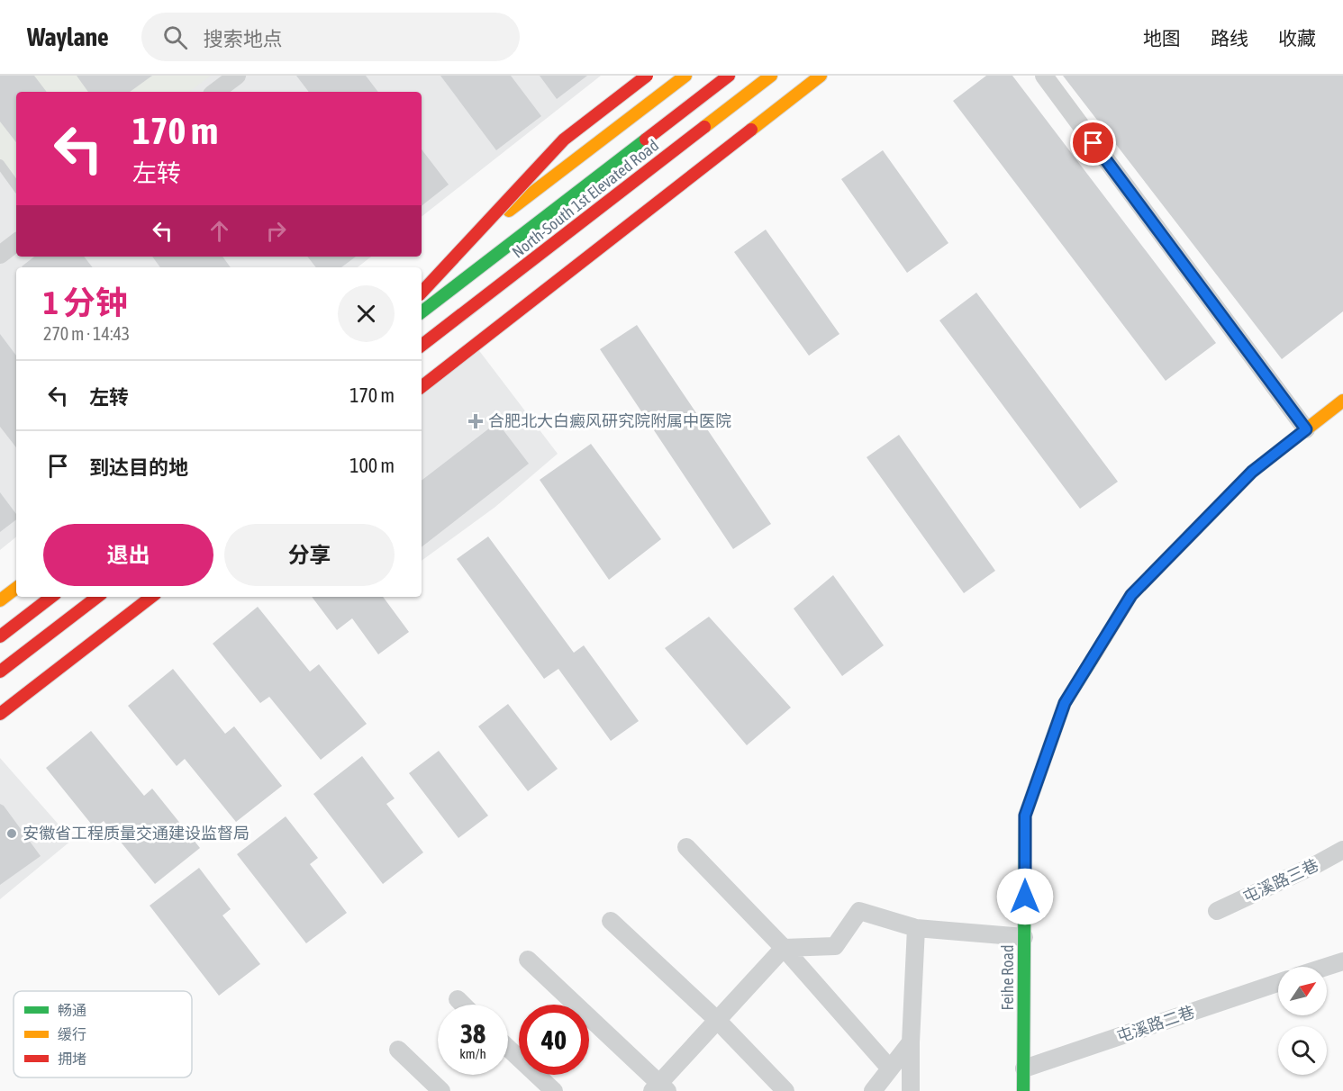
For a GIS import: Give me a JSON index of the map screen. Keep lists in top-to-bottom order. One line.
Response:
{"streets":{"main road":["North-South 1st Elevated Road","Feihe Road"],"street":["屯溪路三巷","屯溪路二巷"]},"crossings":[["Feihe Road","屯溪路二巷"]],"places":{"health":["合肥北大白癜风研究院附属中医院"],"other":["安徽省工程质量交通建设监督局"]},"legend":["畅通","缓行","拥堵"],"north":"top right","page":{"header":"Waylane","search":"搜索地点","nav":["地图","路线","收藏"],"turn":["170 m","左转"],"heading":["1 分钟","270 m · 14:43"],"list":[{"name":"左转","value":"170 m"},{"name":"到达目的地","value":"100 m"}],"buttons":["退出","分享"],"speed":"38 km/h","limit":"40"}}
